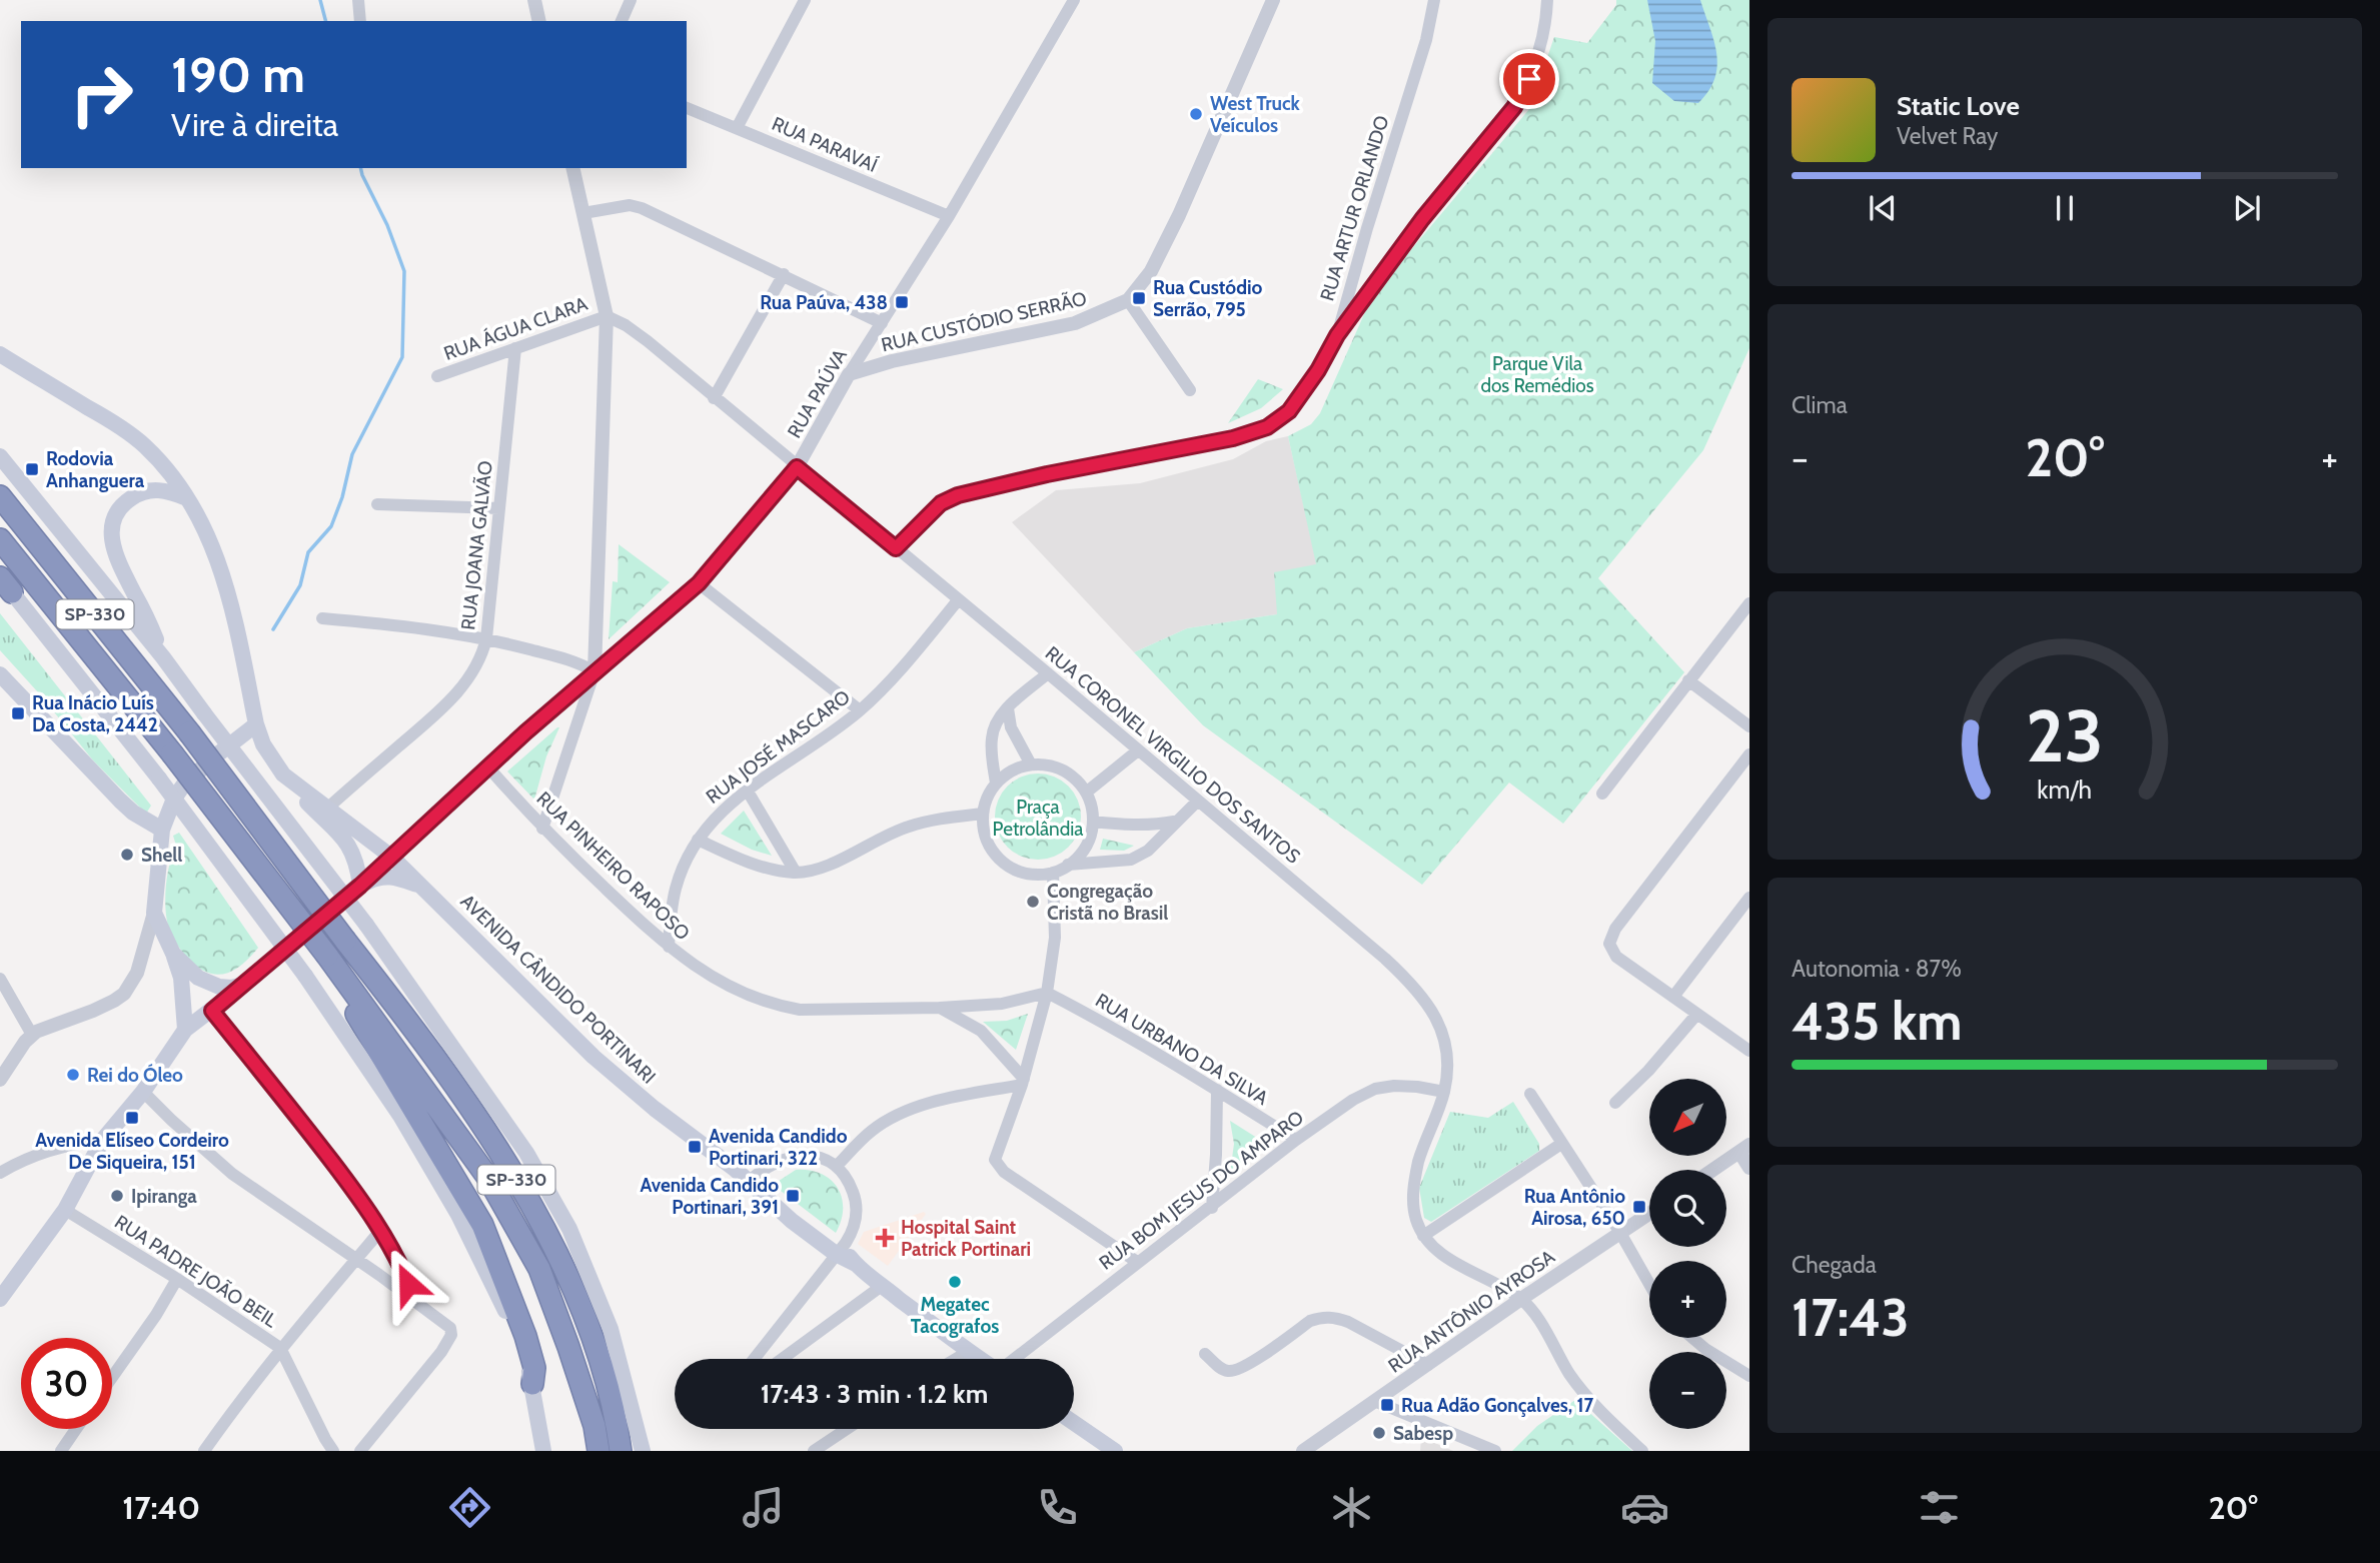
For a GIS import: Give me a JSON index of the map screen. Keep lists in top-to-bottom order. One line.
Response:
{"streets":{"highway":["SP-330"],"main road":["AVENIDA CÂNDIDO PORTINARI"],"street":["RUA PARAVAÍ","RUA ARTUR ORLANDO","RUA CUSTÓDIO SERRÃO","RUA ÁGUA CLARA","RUA PAÚVA","RUA JOANA GALVÃO","RUA JOSÉ MASCARO","RUA CORONEL VIRGILIO DOS SANTOS","RUA PINHEIRO RAPOSO","RUA URBANO DA SILVA","RUA BOM JESUS DO AMPARO","RUA PADRE JOÃO BEIL","RUA ANTÔNIO AYROSA"]},"crossings":[["RUA PARAVAÍ","RUA PAÚVA"],["RUA ARTUR ORLANDO","RUA CORONEL VIRGILIO DOS SANTOS"],["RUA CUSTÓDIO SERRÃO","RUA PAÚVA"],["RUA ÁGUA CLARA","RUA JOANA GALVÃO"],["RUA ÁGUA CLARA","RUA CORONEL VIRGILIO DOS SANTOS"],["RUA PAÚVA","RUA CORONEL VIRGILIO DOS SANTOS"],["RUA PAÚVA","RUA PINHEIRO RAPOSO"],["RUA PAÚVA","AVENIDA CÂNDIDO PORTINARI"],["RUA JOANA GALVÃO","AVENIDA CÂNDIDO PORTINARI"],["RUA JOSÉ MASCARO","RUA CORONEL VIRGILIO DOS SANTOS"],["RUA JOSÉ MASCARO","RUA PINHEIRO RAPOSO"],["RUA CORONEL VIRGILIO DOS SANTOS","RUA BOM JESUS DO AMPARO"],["RUA PINHEIRO RAPOSO","RUA URBANO DA SILVA"],["RUA URBANO DA SILVA","RUA BOM JESUS DO AMPARO"]],"parks":["Parque Vila dos Remédios","Praça Petrolândia"],"places":{"other":["West Truck Veículos","Shell","Congregação Cristã no Brasil","Rei do Óleo","Ipiranga","Megatec Tacografos","Sabesp"],"transit":["Rua Custódio Serrão, 795","Rua Paúva, 438","Rodovia Anhanguera","Rua Inácio Luís Da Costa, 2442","Avenida Elíseo Cordeiro De Siqueira, 151","Avenida Candido Portinari, 322","Avenida Candido Portinari, 391","Rua Antônio Airosa, 650","Rua Adão Gonçalves, 17"],"health":["Hospital Saint Patrick Portinari"]},"north":"bottom left","page":{"turn":["190 m","Vire à direita"],"song":["Static Love","Velvet Ray"],"tile":["Clima",["Autonomia · 87%","435 km"],["Chegada","17:43"]],"heat":["−","20°","+"],"map_buttons":["+","−"],"limit":"30","trip":"17:43 · 3 min · 1.2 km","tabs":["17:40","20°"],"gauge":["23","km/h"]}}
